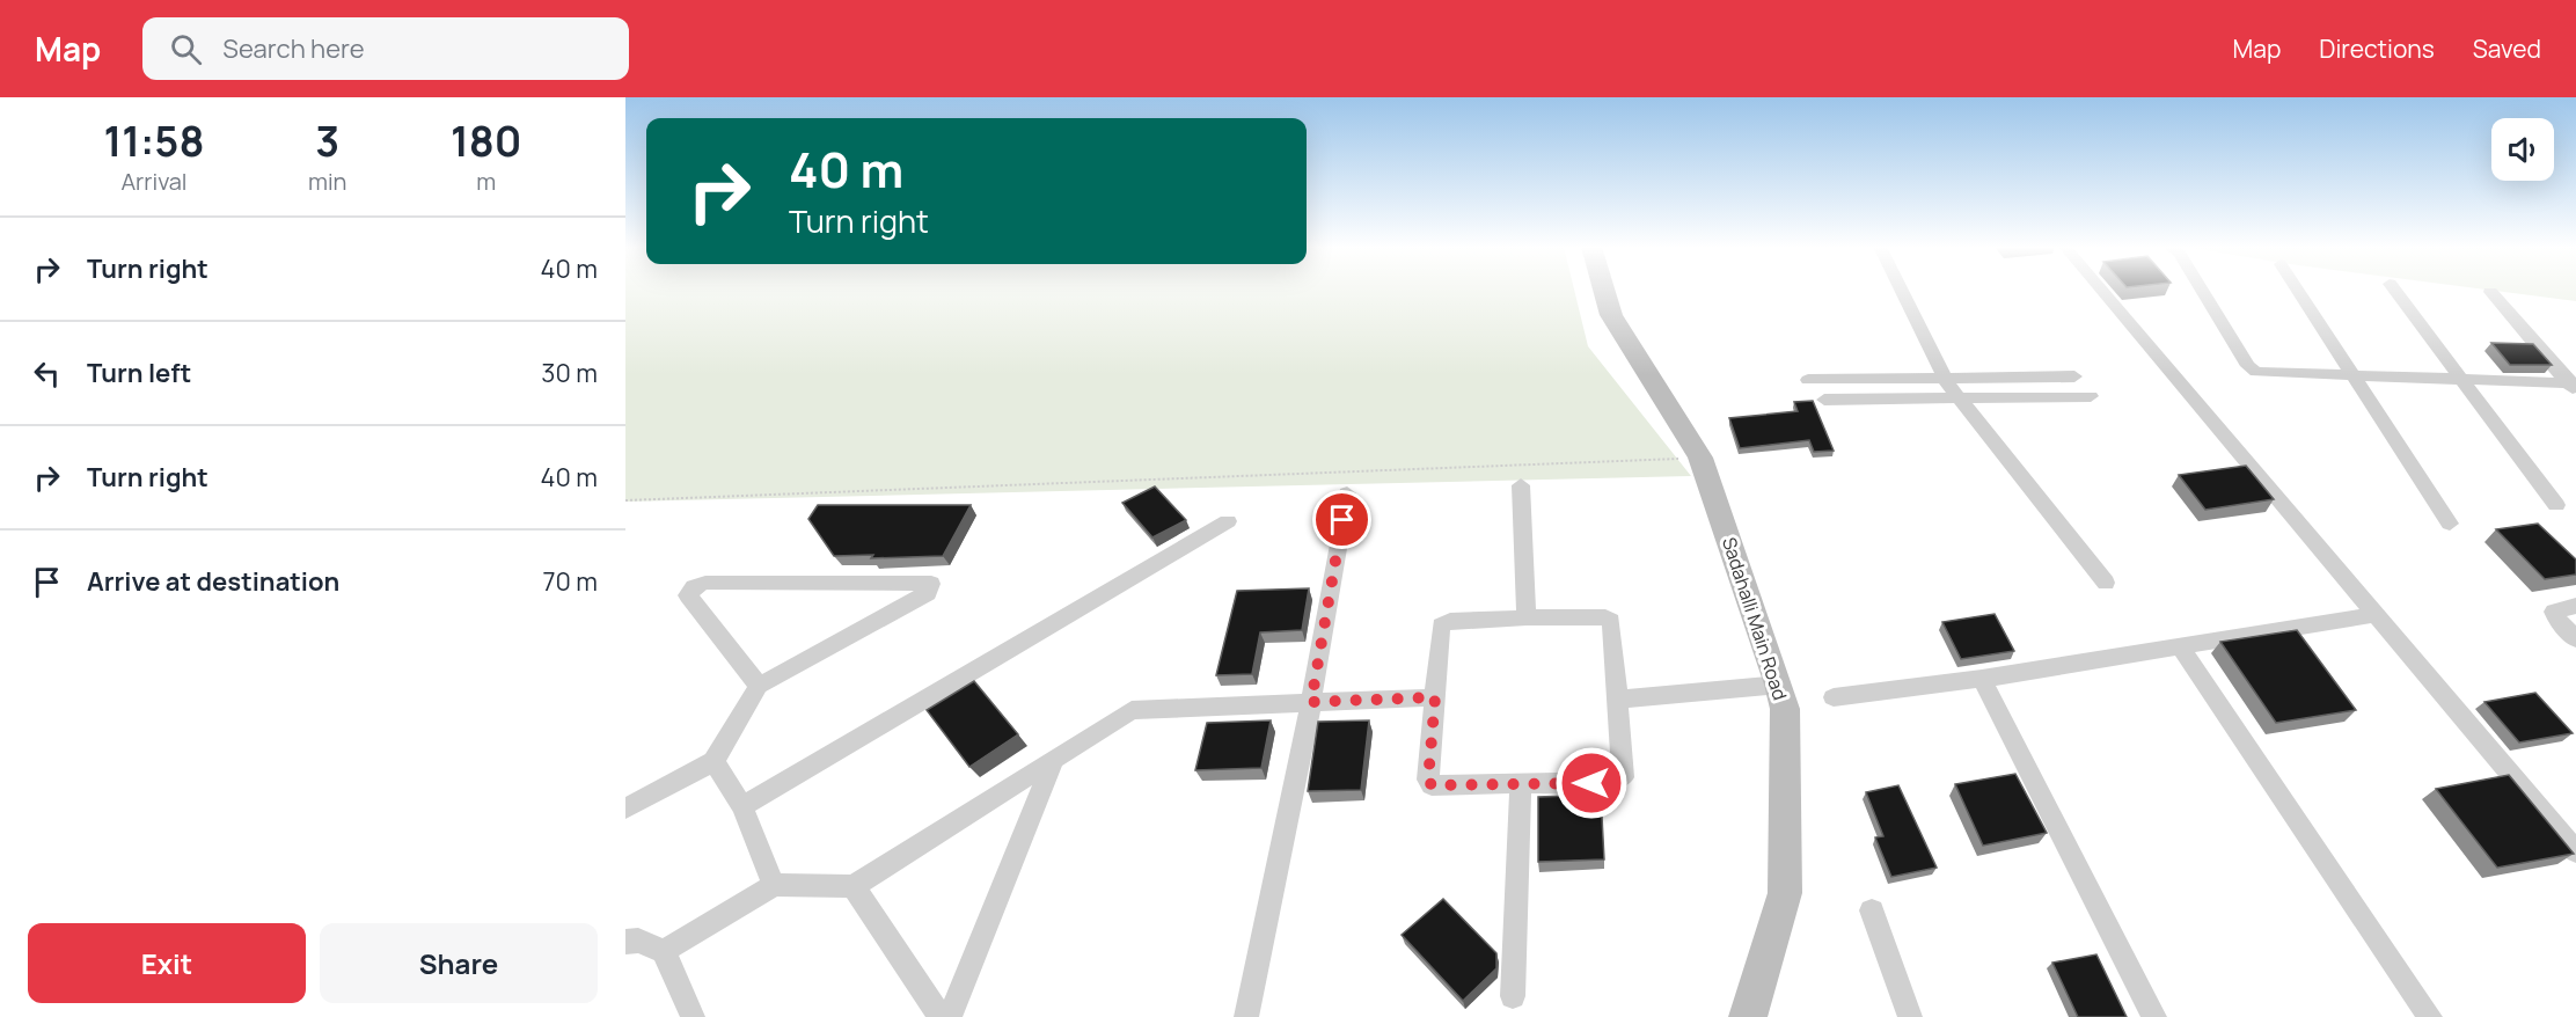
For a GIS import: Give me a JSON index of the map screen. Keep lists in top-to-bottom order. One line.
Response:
{"streets":{"street":["Sadahalli Main Road"]},"page":{"header":"Map","search":"Search here","nav":["Map","Directions","Saved"],"eta":["11:58","Arrival","3","min","180","m"],"turn":["40 m","Turn right"],"list":[{"name":"Turn right","value":"40 m"},{"name":"Turn left","value":"30 m"},{"name":"Turn right","value":"40 m"},{"name":"Arrive at destination","value":"70 m"}],"buttons":["Exit","Share"]}}
